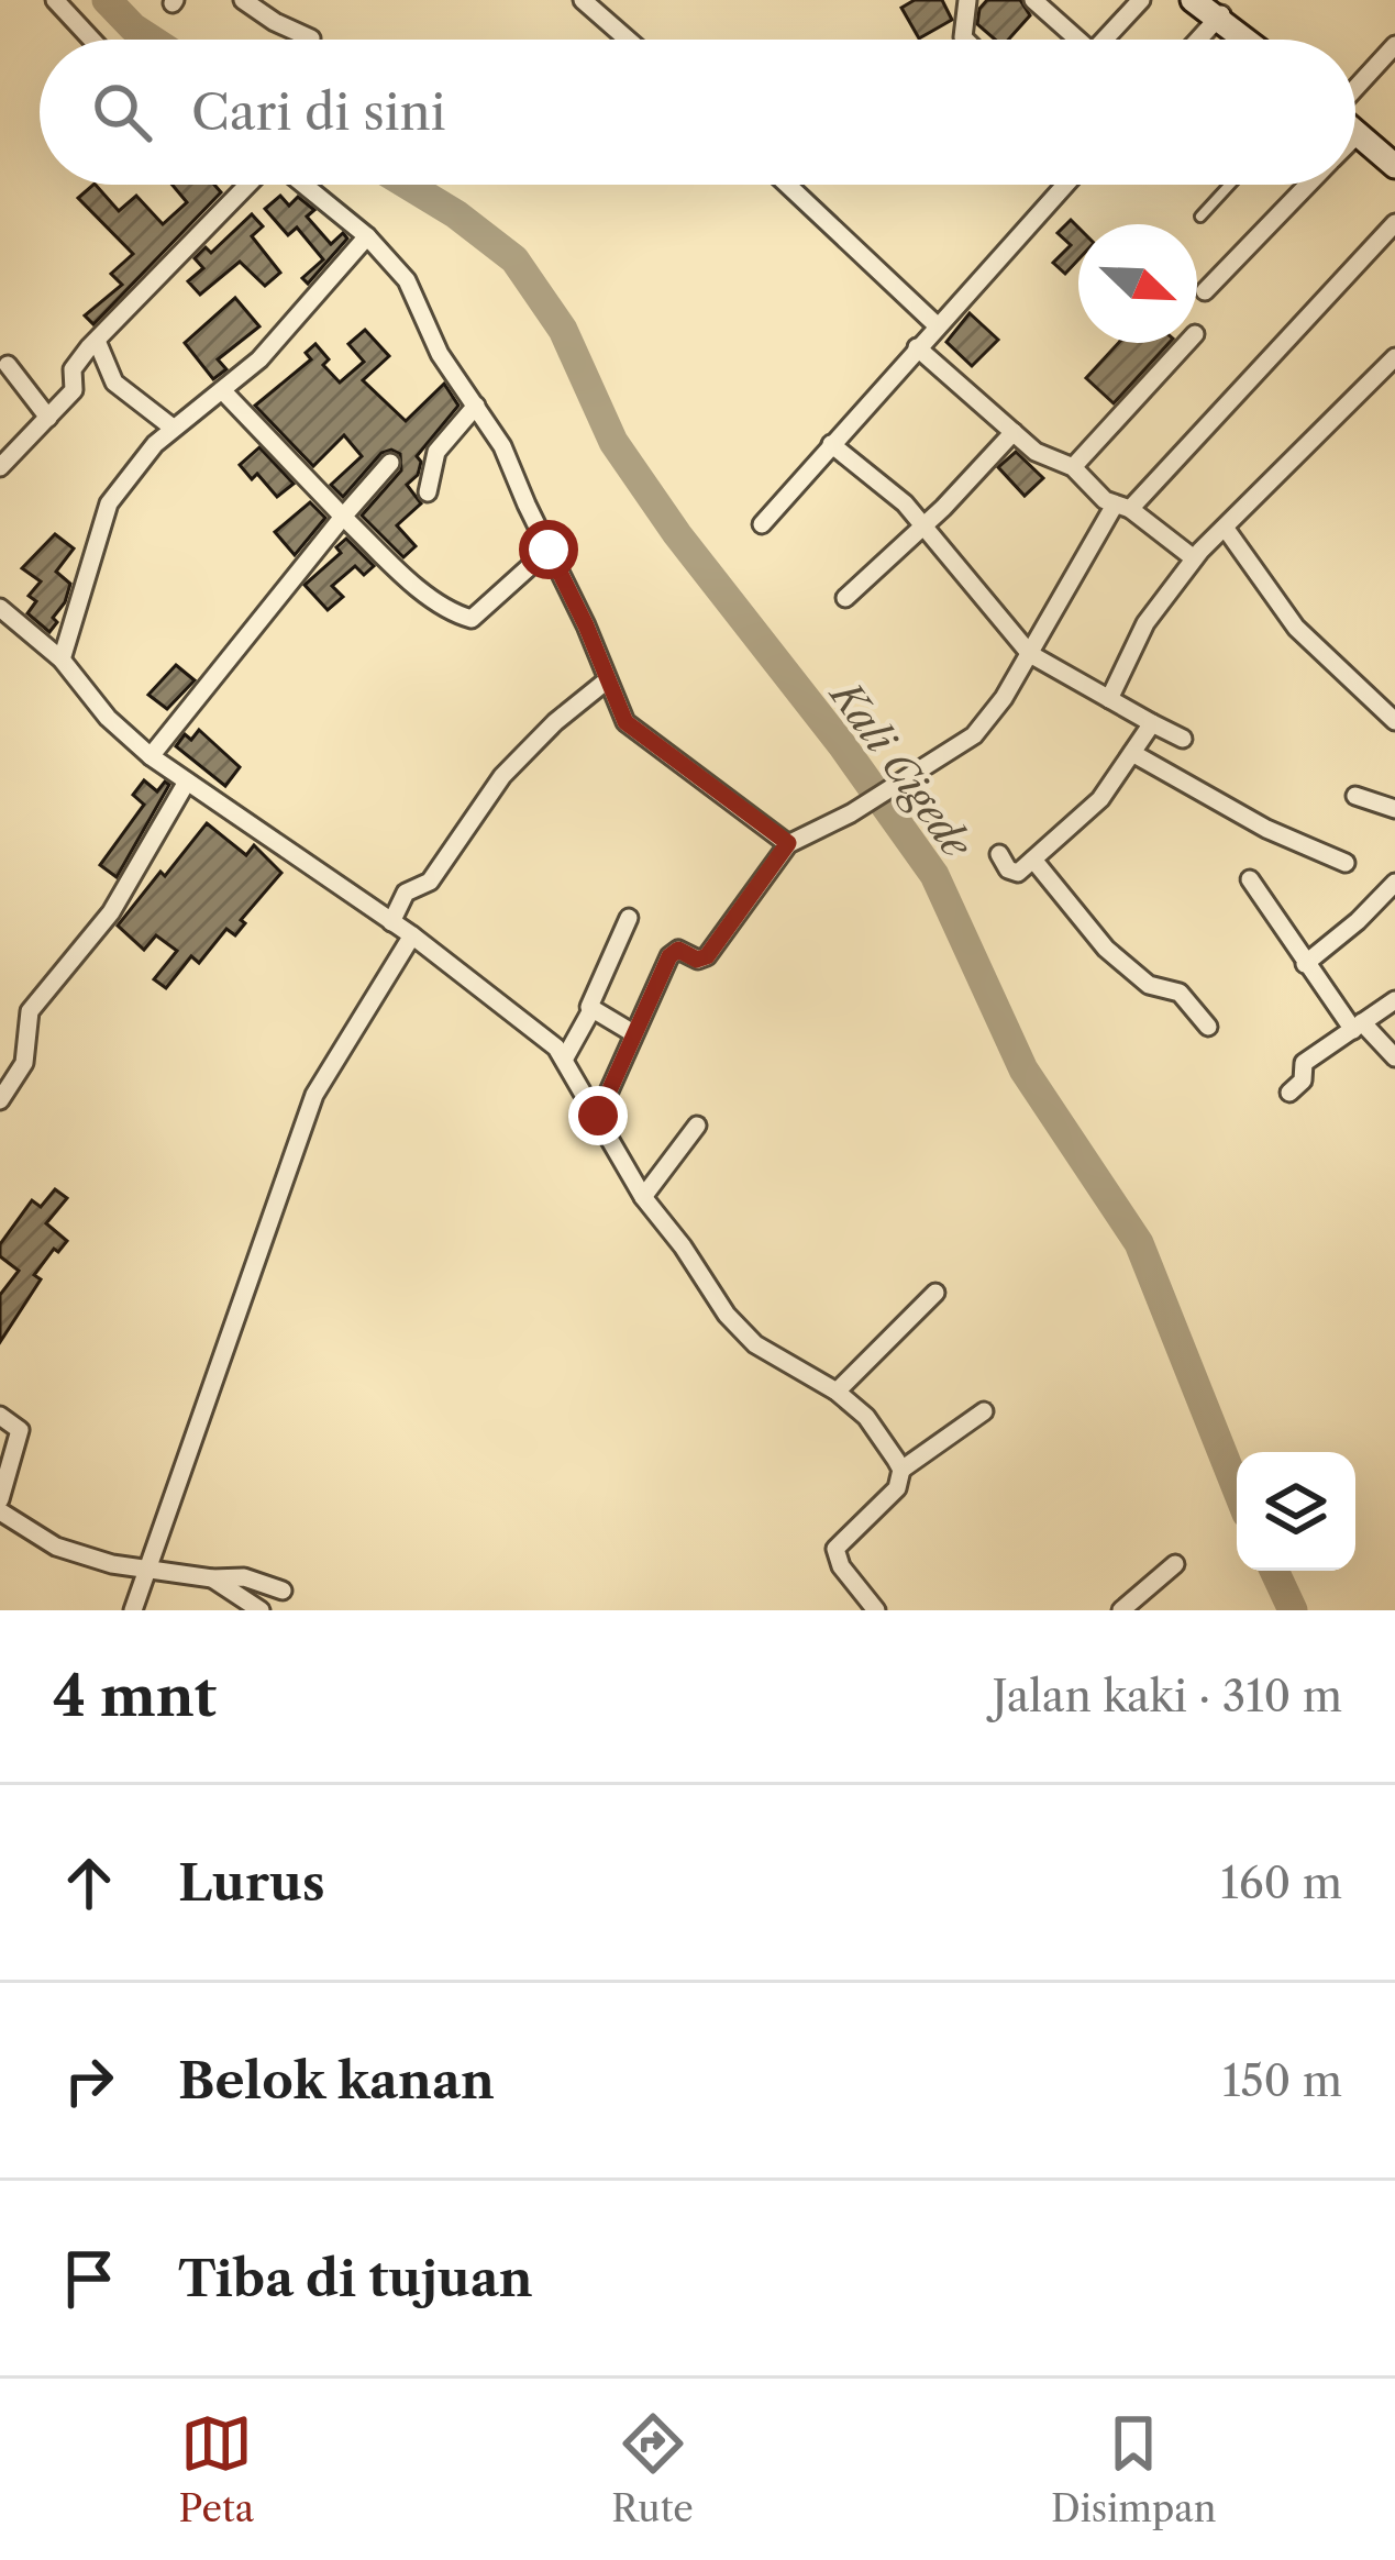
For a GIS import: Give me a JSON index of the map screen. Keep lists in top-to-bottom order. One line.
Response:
{"water":["Kali Cigede"],"north":"bottom right","page":{"search":"Cari di sini","heading":["4 mnt","Jalan kaki · 310 m"],"list":[["Lurus","160 m"],["Belok kanan","150 m"],"Tiba di tujuan"],"nav":["Peta","Rute","Disimpan"]}}
